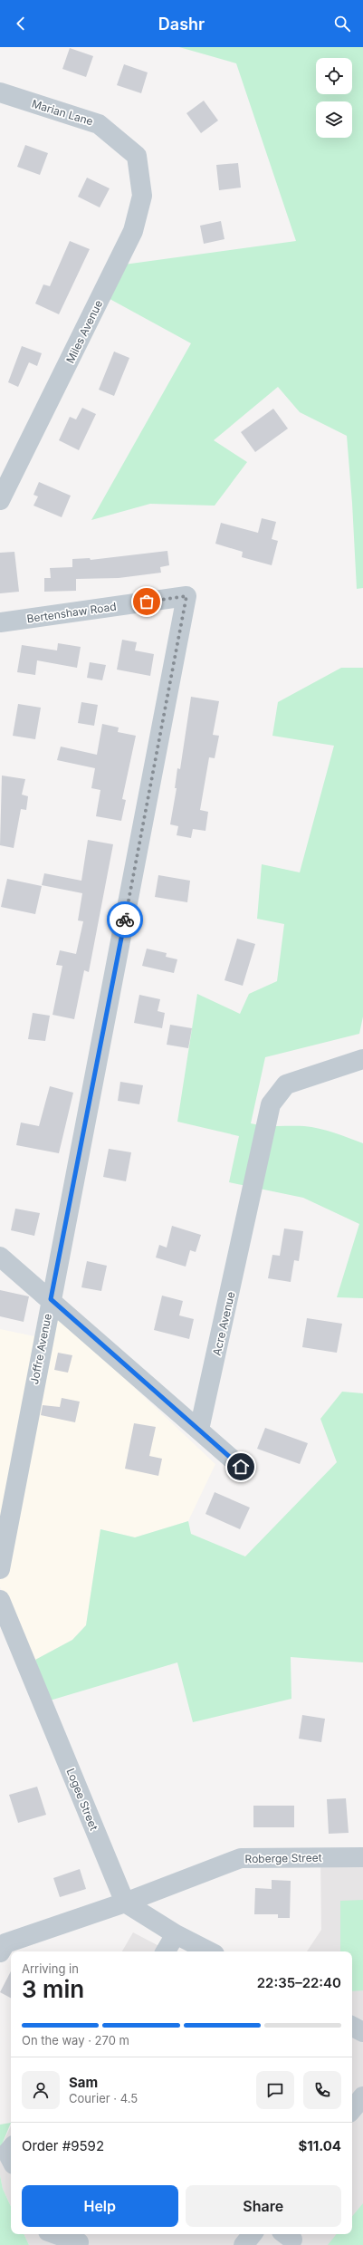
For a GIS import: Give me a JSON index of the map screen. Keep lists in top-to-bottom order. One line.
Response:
{"streets":{"street":["Marian Lane","Miles Avenue","Bertenshaw Road","Acre Avenue","Joffre Avenue","Logee Street","Roberge Street"]},"crossings":[["Marian Lane","Miles Avenue"],["Bertenshaw Road","Joffre Avenue"],["Logee Street","Roberge Street"]],"page":{"header":"Dashr","heading":["3 min","Arriving in","22:35–22:40"],"panel":["Sam","Courier · 4.5","Order #9592","$11.04"],"bar":"On the way · 270 m","buttons":["Help","Share"]}}
